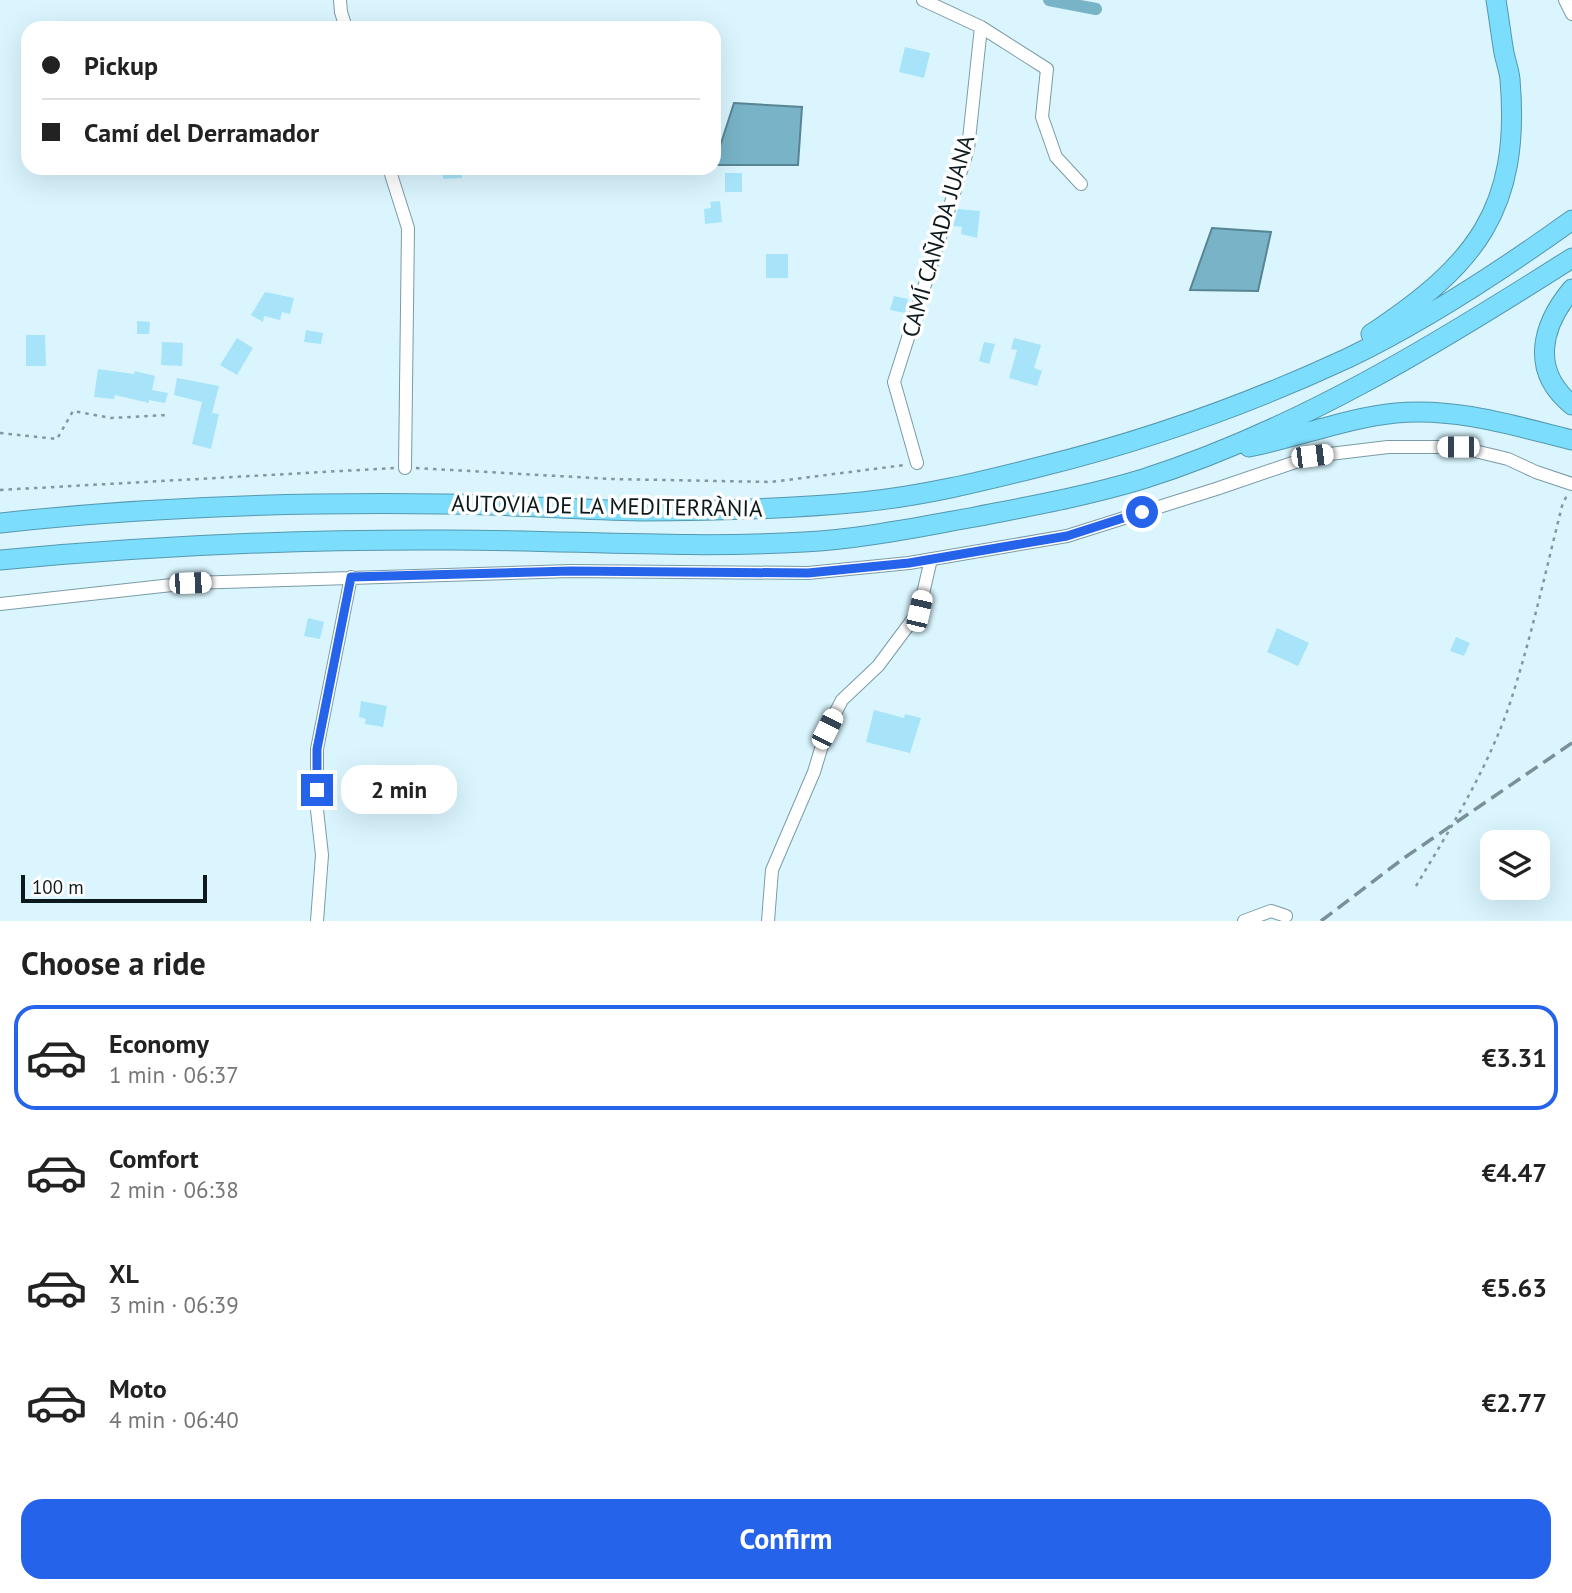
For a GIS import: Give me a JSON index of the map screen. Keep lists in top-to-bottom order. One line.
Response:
{"streets":{"highway":["AUTOVIA DE LA MEDITERRÀNIA"],"street":["CAMÍ CAÑADA JUANA"]},"scale_bar":"100 m","page":{"banner":["Pickup","Camí del Derramador"],"bubble":"2 min","scale":"100 m","heading":"Choose a ride","list":[{"name":"Economy","note":"1 min · 06:37","value":"€3.31"},{"name":"Comfort","note":"2 min · 06:38","value":"€4.47"},{"name":"XL","note":"3 min · 06:39","value":"€5.63"},{"name":"Moto","note":"4 min · 06:40","value":"€2.77"}],"buttons":"Confirm"}}
